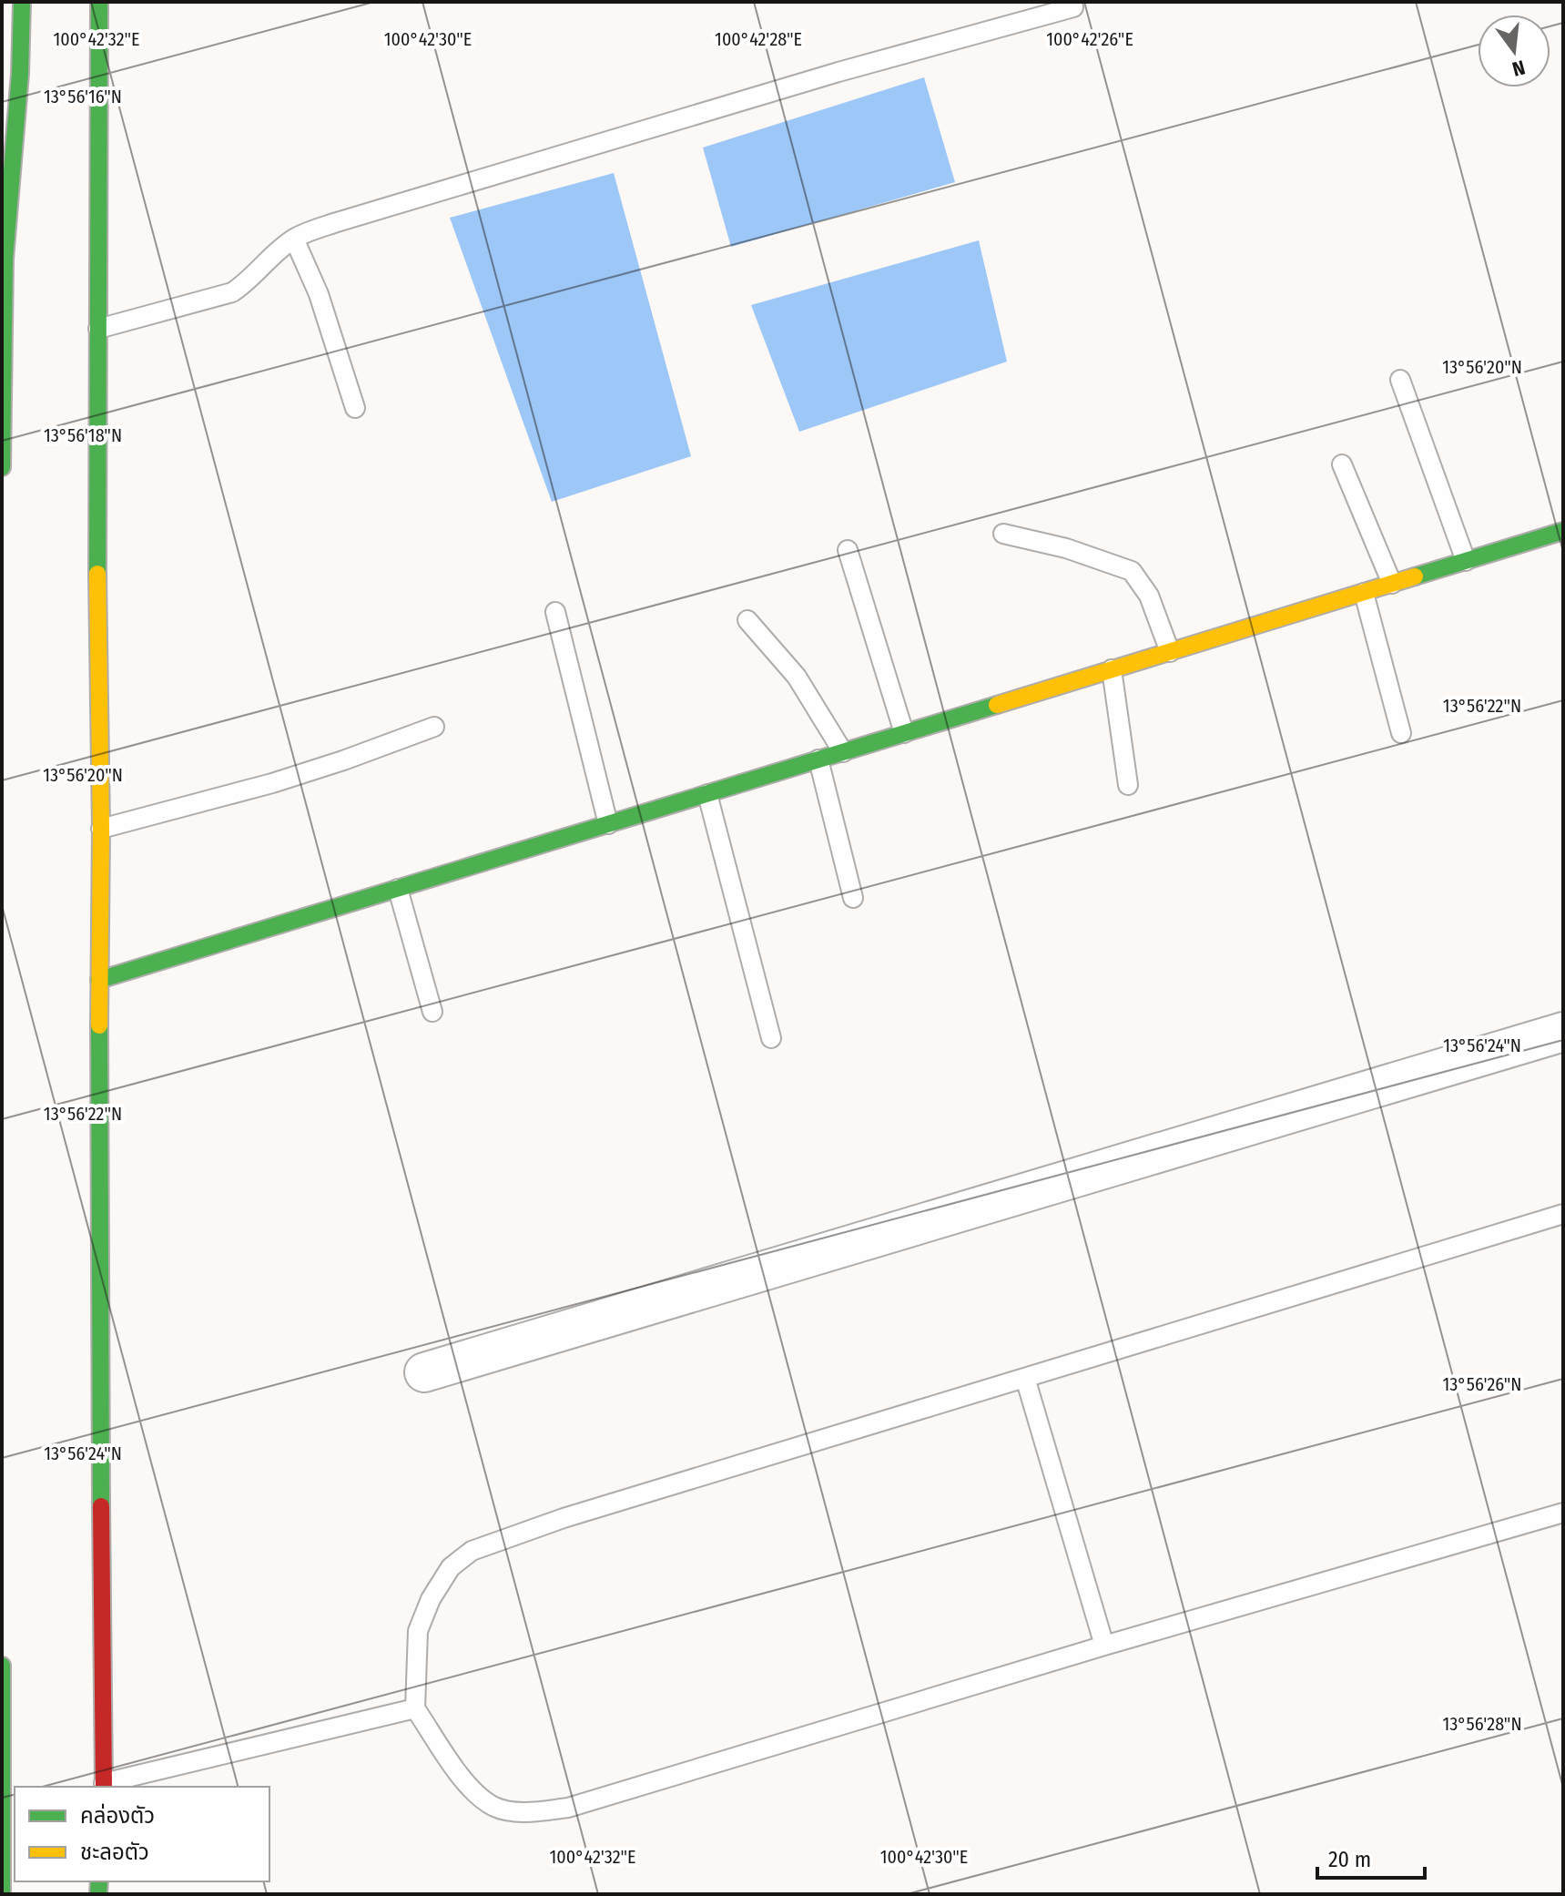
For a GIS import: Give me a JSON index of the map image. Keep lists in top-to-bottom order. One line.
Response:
{"legend":["คล่องตัว","ชะลอตัว"],"scale_bar":"20 m","north":"bottom","coordinates":["100°42'32\"E","100°42'30\"E","100°42'28\"E","100°42'26\"E","13°56'16\"N","13°56'20\"N","13°56'18\"N","13°56'22\"N","13°56'24\"N","13°56'26\"N","13°56'28\"N"]}
